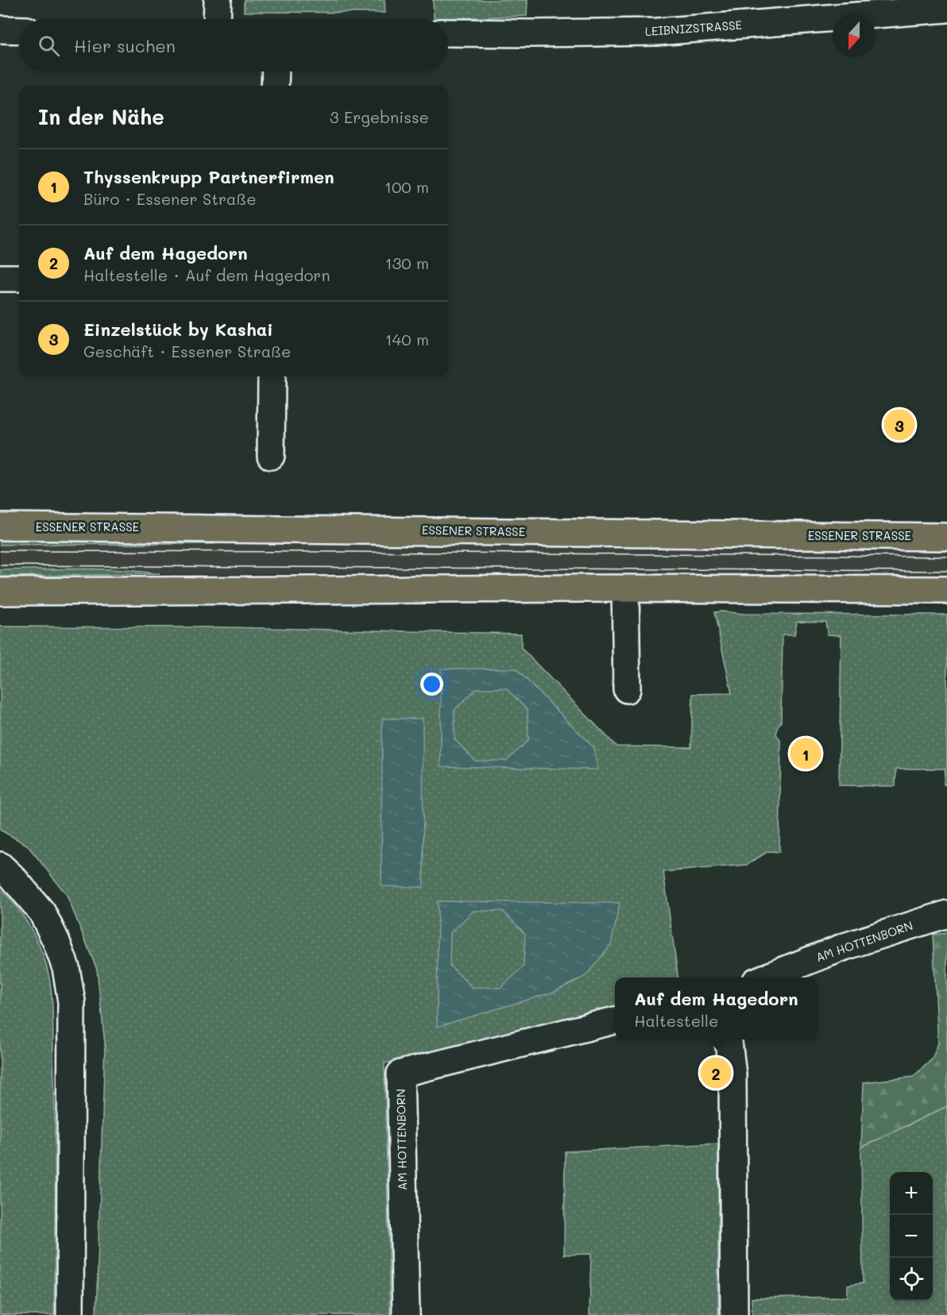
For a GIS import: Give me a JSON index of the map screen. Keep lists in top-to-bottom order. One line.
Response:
{"streets":{"main road":["ESSENER STRASSE"],"street":["LEIBNIZSTRASSE","AM HOTTENBORN"]},"north":"bottom","page":{"search":"Hier suchen","heading":["In der Nähe","3 Ergebnisse"],"list":[{"mark":"1","name":"Thyssenkrupp Partnerfirmen","note":"Büro · Essener Straße","value":"100 m"},{"mark":"2","name":"Auf dem Hagedorn","note":"Haltestelle · Auf dem Hagedorn","value":"130 m"},{"mark":"3","name":"Einzelstück by Kashai","note":"Geschäft · Essener Straße","value":"140 m"}],"pins":["3","1","2"],"popup":["Auf dem Hagedorn","Haltestelle"],"map_buttons":["+","−"]}}
